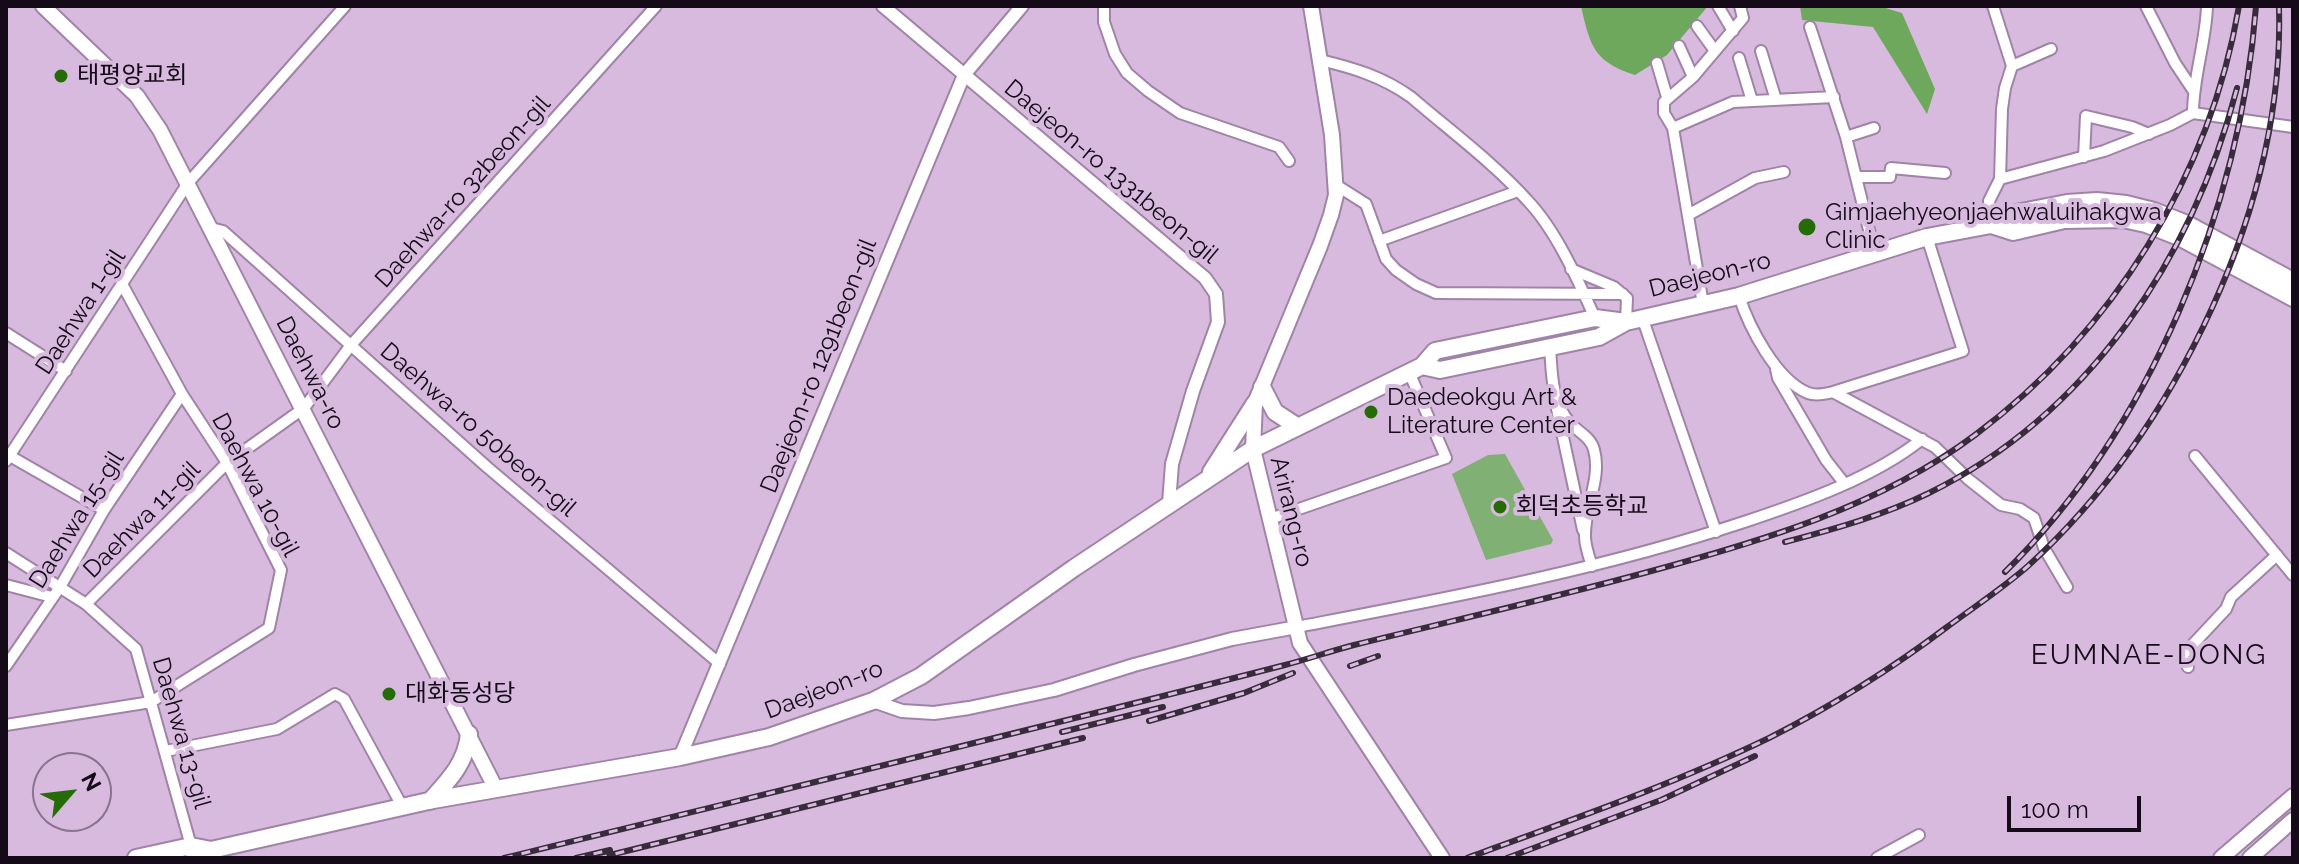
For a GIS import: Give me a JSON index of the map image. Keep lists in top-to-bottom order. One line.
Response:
{"streets":{"main road":["Daejeon-ro","Daehwa-ro","Arirang-ro"],"street":["Daejeon-ro 1331beon-gil","Daehwa-ro 32beon-gil","Daehwa 1-gil","Daejeon-ro 1291beon-gil","Daehwa-ro 50beon-gil","Daehwa 10-gil","Daehwa 15-gil","Daehwa 11-gil","Daehwa 13-gil"]},"crossings":[["Daejeon-ro 1331beon-gil","Daejeon-ro"],["Daejeon-ro 1331beon-gil","Daejeon-ro 1291beon-gil"],["Daehwa-ro 32beon-gil","Daehwa-ro"],["Daehwa-ro 32beon-gil","Daehwa-ro 50beon-gil"],["Daehwa-ro 32beon-gil","Daehwa 11-gil"],["Daejeon-ro","Daejeon-ro 1291beon-gil"],["Daejeon-ro","Daehwa-ro"],["Daejeon-ro","Arirang-ro"],["Daejeon-ro","Daehwa 13-gil"],["Daehwa 1-gil","Daehwa-ro"],["Daehwa 1-gil","Daehwa 10-gil"],["Daejeon-ro 1291beon-gil","Daehwa-ro 50beon-gil"],["Daehwa-ro","Daehwa-ro 50beon-gil"],["Daehwa-ro","Daehwa 11-gil"],["Daehwa 10-gil","Daehwa 15-gil"],["Daehwa 10-gil","Daehwa 11-gil"],["Daehwa 10-gil","Daehwa 13-gil"],["Daehwa 15-gil","Daehwa 13-gil"],["Daehwa 11-gil","Daehwa 13-gil"]],"districts":["EUMNAE-DONG"],"places":["태평양교회","Gimjaehyeonjaehwaluihakgwa Clinic","Daedeokgu Art & Literature Center","회덕초등학교","대화동성당"],"scale_bar":"100 m","north":"top right"}
